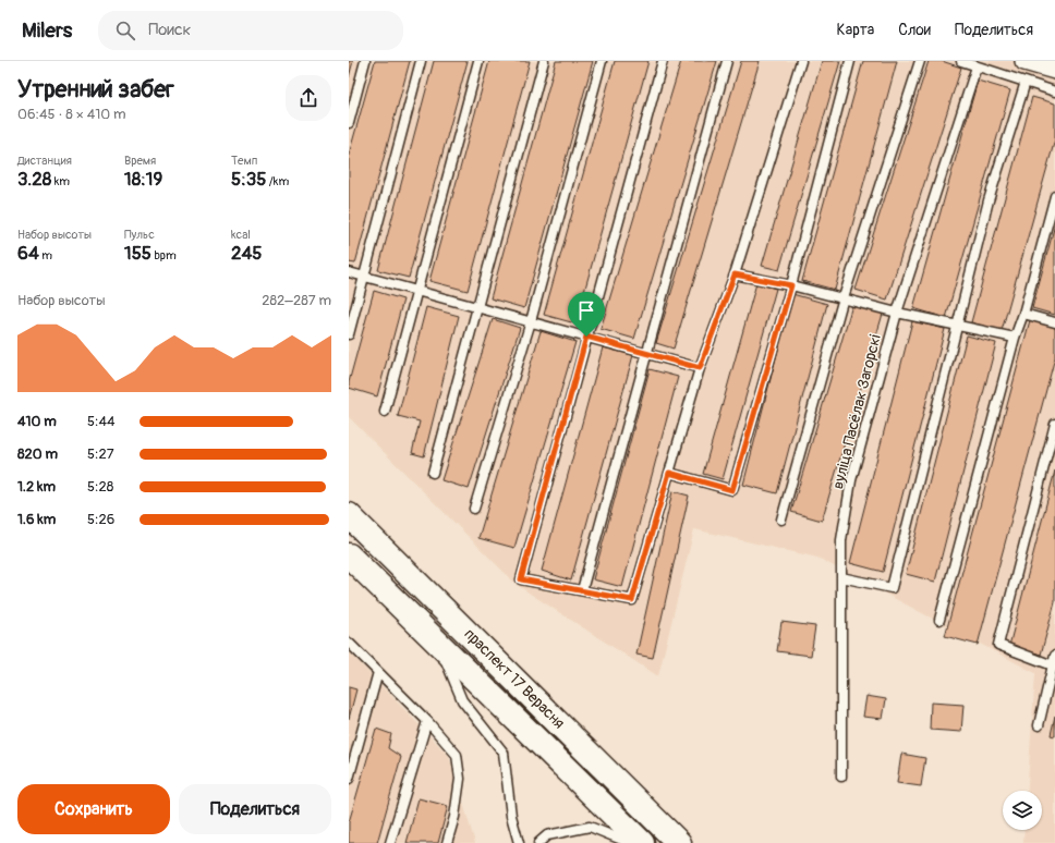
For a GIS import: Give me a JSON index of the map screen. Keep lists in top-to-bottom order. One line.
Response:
{"streets":{"main road":["праспект 17 Верасня"],"lane":["вуліца Пасёлак Загорскі"]},"page":{"header":"Milers","search":"Поиск","nav":["Карта","Слои","Поделиться"],"heading":["Утренний забег","06:45 · 8 × 410 m"],"stats":[["Дистанция","3.28 km"],["Время","18:19"],["Темп","5:35 /km"],["Набор высоты","64 m"],["Пульс","155 bpm"],["kcal","245"]],"chart":["Набор высоты","282–287 m"],"list":[{"name":"410 m","note":"5:44"},{"name":"820 m","note":"5:27"},{"name":"1.2 km","note":"5:28"},{"name":"1.6 km","note":"5:26"}],"buttons":["Сохранить","Поделиться"]}}
